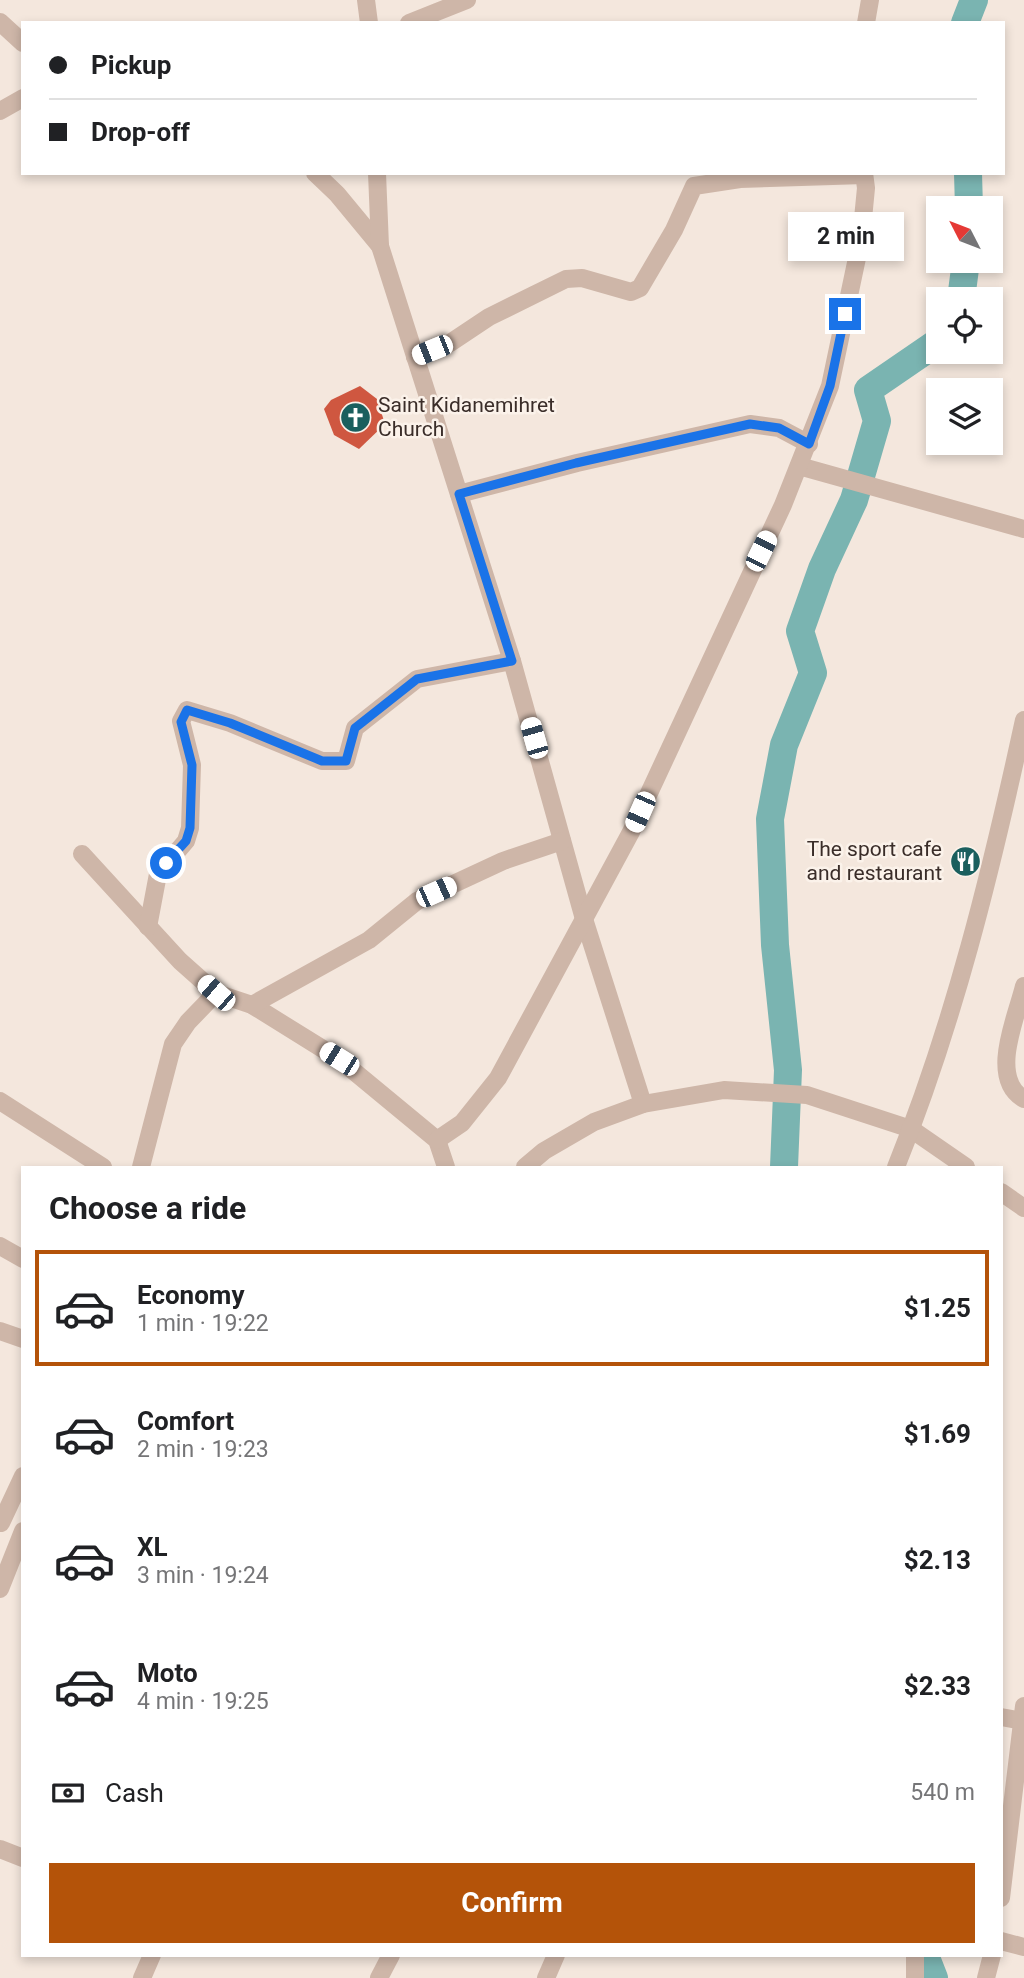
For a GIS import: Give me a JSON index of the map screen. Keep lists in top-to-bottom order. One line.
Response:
{"places":{"church":["Saint Kidanemihret Church"],"restaurant":["The sport cafe and restaurant"]},"north":"top left","page":{"banner":["Pickup","Drop-off"],"bubble":"2 min","heading":"Choose a ride","list":[{"name":"Economy","note":"1 min · 19:22","value":"$1.25"},{"name":"Comfort","note":"2 min · 19:23","value":"$1.69"},{"name":"XL","note":"3 min · 19:24","value":"$2.13"},{"name":"Moto","note":"4 min · 19:25","value":"$2.33"}],"pay":["Cash","540 m"],"buttons":"Confirm"}}
